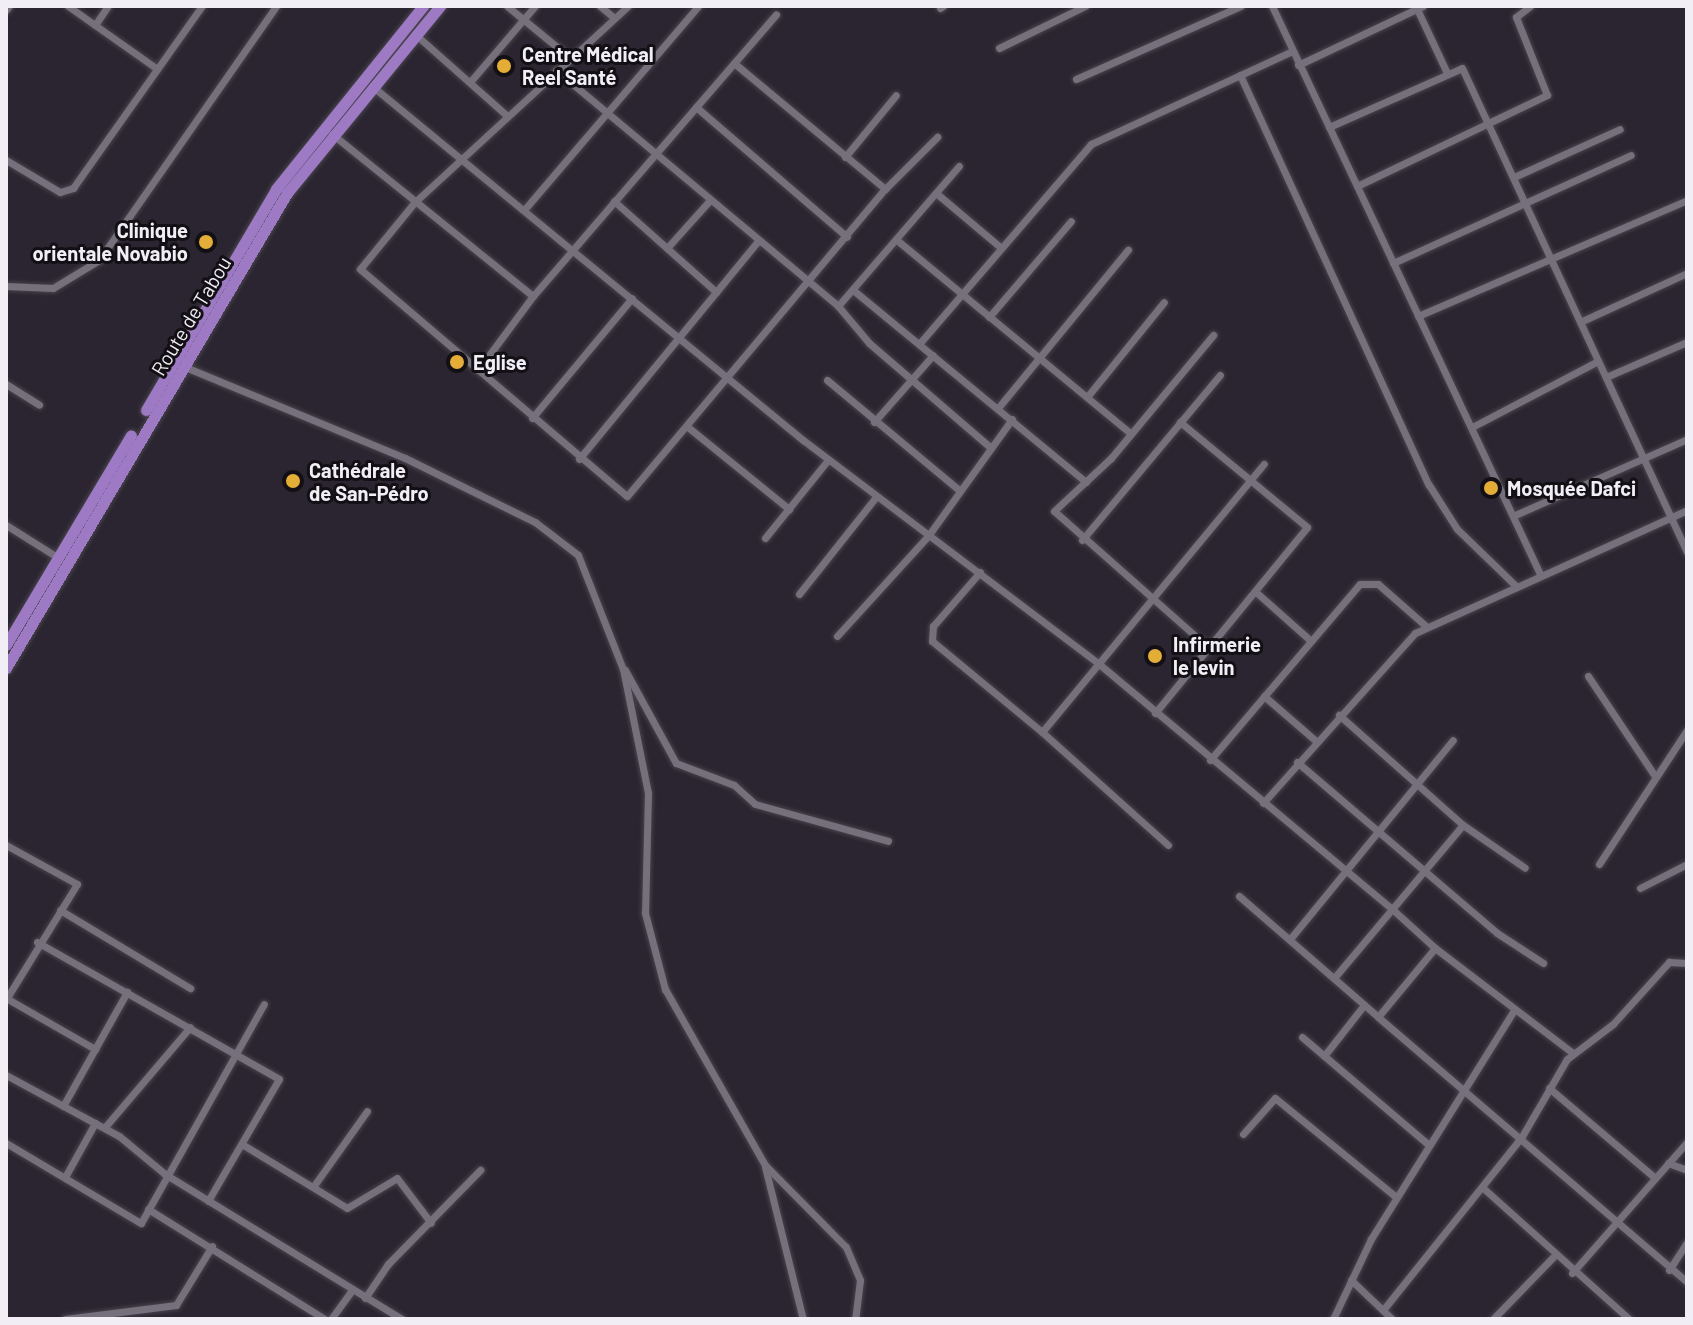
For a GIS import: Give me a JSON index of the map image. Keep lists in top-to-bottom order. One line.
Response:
{"streets":{"main road":["Route de Tabou"]},"places":["Centre Médical Reel Santé","Clinique orientale Novabio","Eglise","Cathédrale de San-Pédro","Mosquée Dafci","Infirmerie le levin"]}
